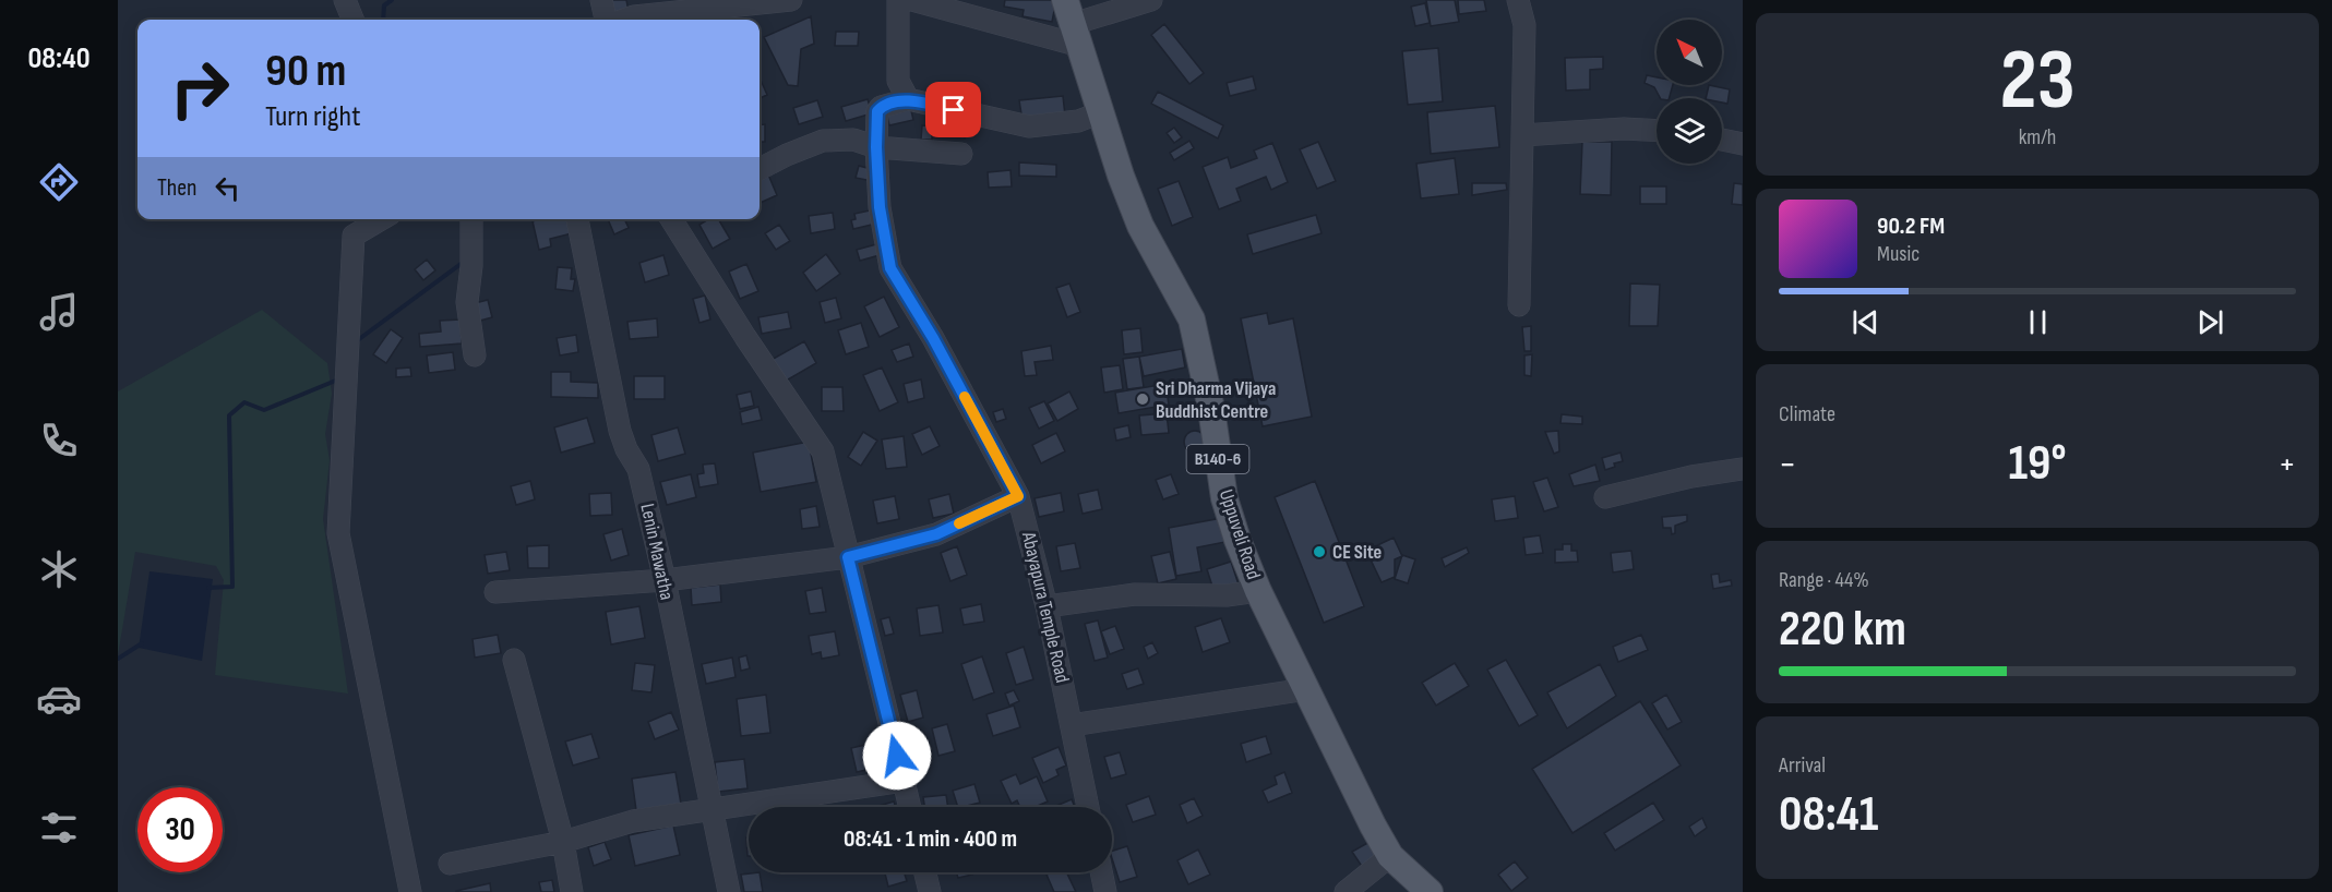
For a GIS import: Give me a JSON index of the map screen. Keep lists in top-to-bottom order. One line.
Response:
{"streets":{"main road":["B140-6","Uppuveli Road"],"street":["Lenin Mawatha","Abayapura Temple Road"]},"places":["Sri Dharma Vijaya Buddhist Centre","CE Site"],"north":"top left","page":{"tabs":"08:40","tile":[["23","km/h"],"Climate",["Range · 44%","220 km"],["Arrival","08:41"]],"turn":["90 m","Turn right"],"then":"Then","song":["90.2 FM","Music"],"heat":["−","19°","+"],"limit":"30","trip":"08:41 · 1 min · 400 m"}}
